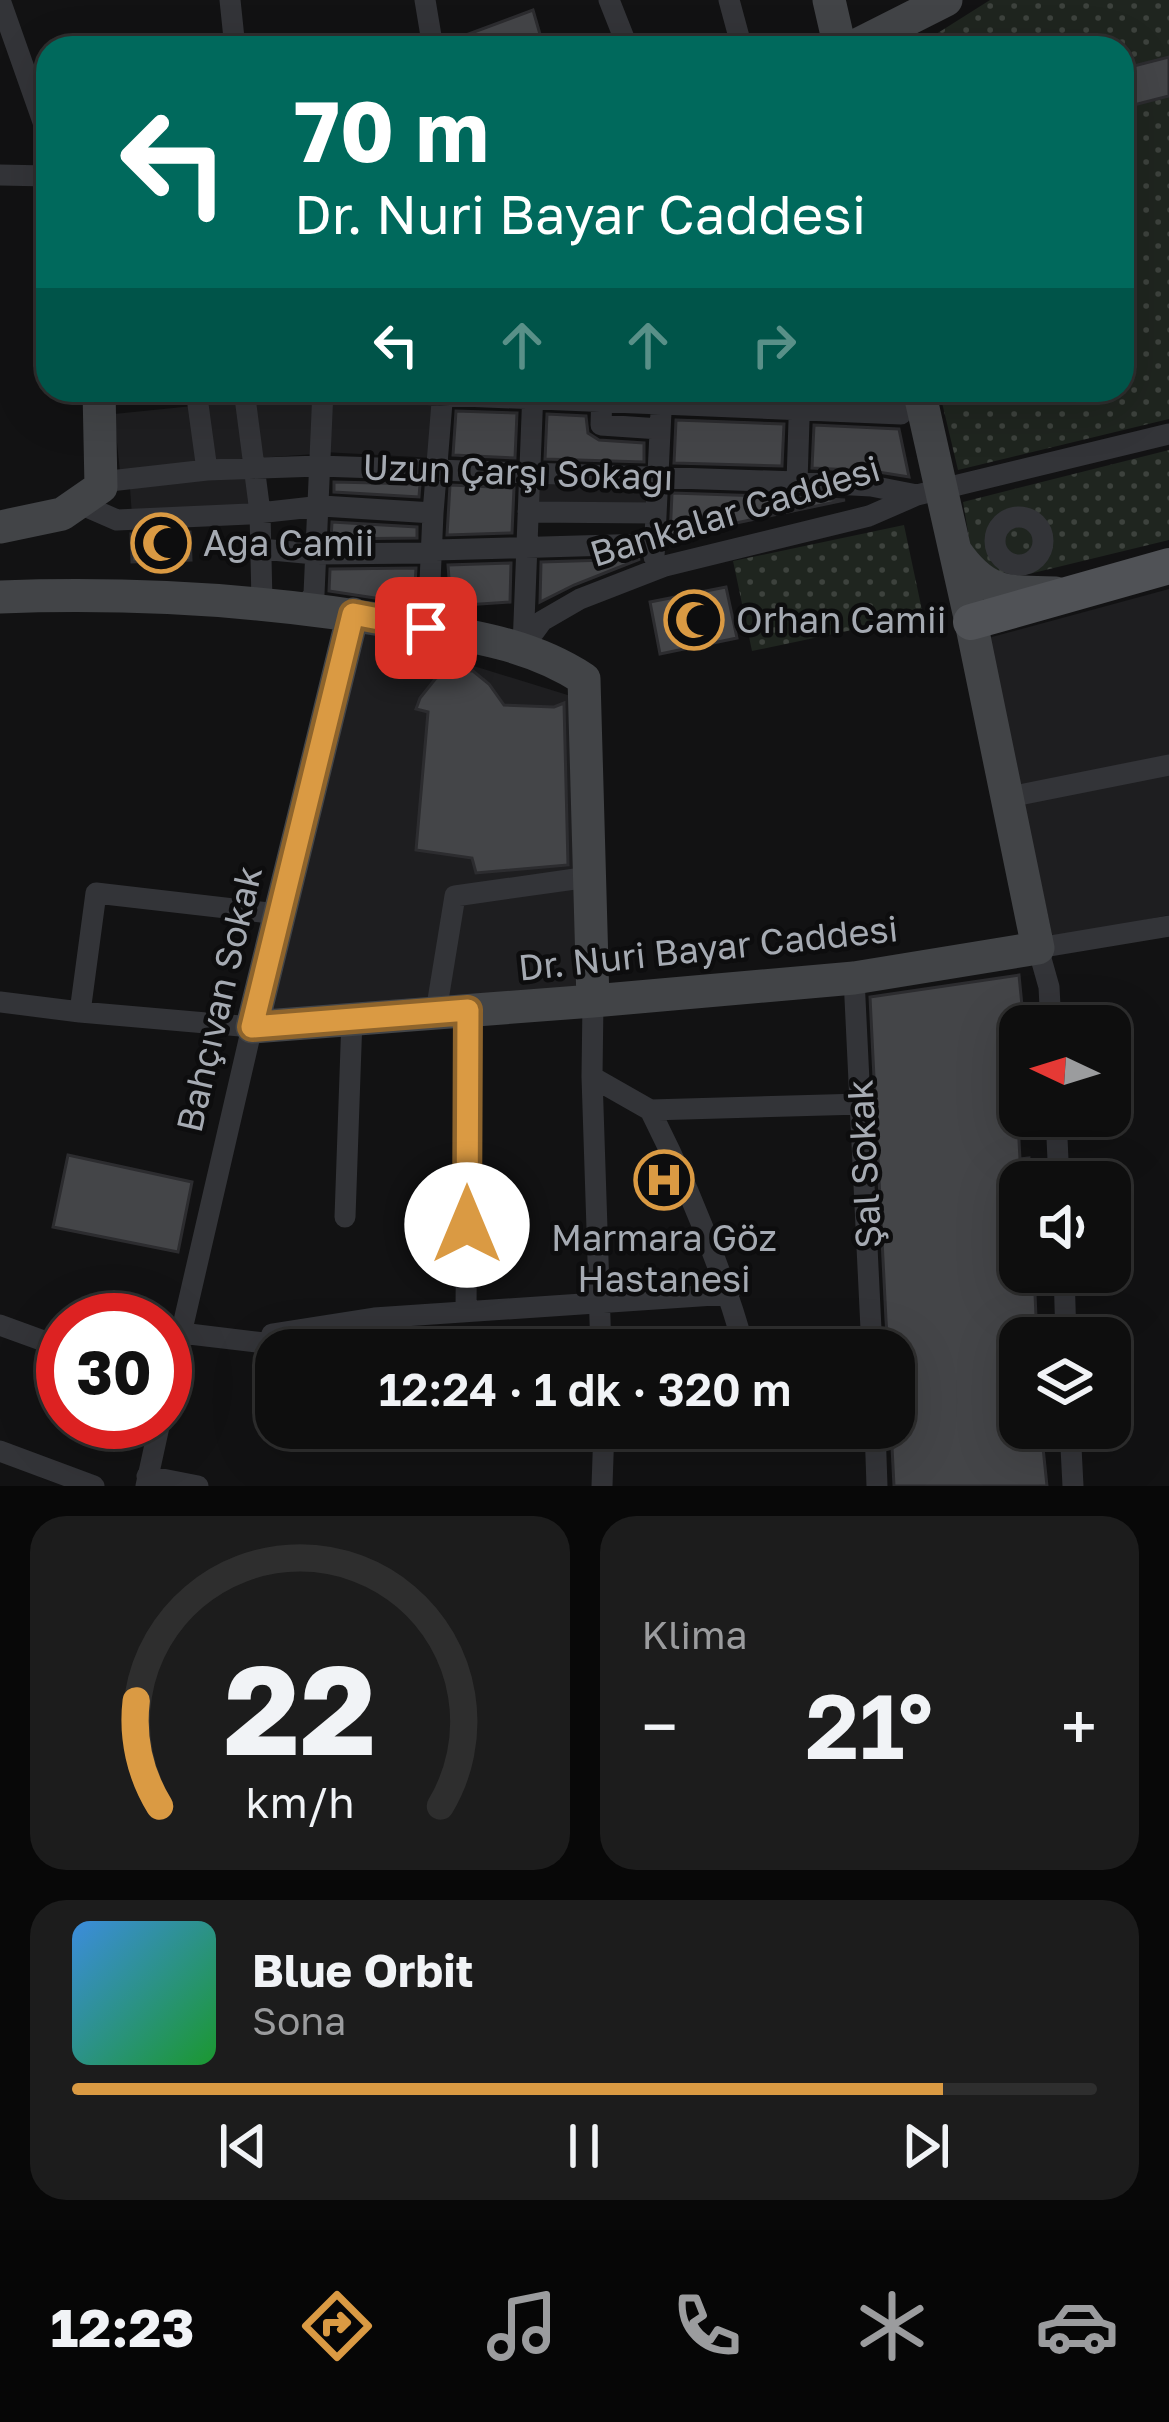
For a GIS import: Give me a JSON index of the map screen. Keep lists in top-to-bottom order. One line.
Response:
{"streets":{"main road":["Dr. Nuri Bayar Caddesi","Bahçıvan Sokak"],"street":["Uzun Çarşı Sokağı","Bankalar Caddesi","Şal Sokak"]},"crossings":[["Uzun Çarşı Sokağı","Bankalar Caddesi"],["Dr. Nuri Bayar Caddesi","Bahçıvan Sokak"],["Dr. Nuri Bayar Caddesi","Şal Sokak"]],"places":{"mosque":["Ağa Camii","Orhan Camii"],"hospital":["Marmara Göz Hastanesi"]},"north":"left","page":{"turn":["70 m","Dr. Nuri Bayar Caddesi"],"limit":"30","trip":"12:24 · 1 dk · 320 m","tile":"Klima","heat":["−","21°","+"],"song":["Blue Orbit","Sona"],"tabs":"12:23","gauge":["22","km/h"]}}
